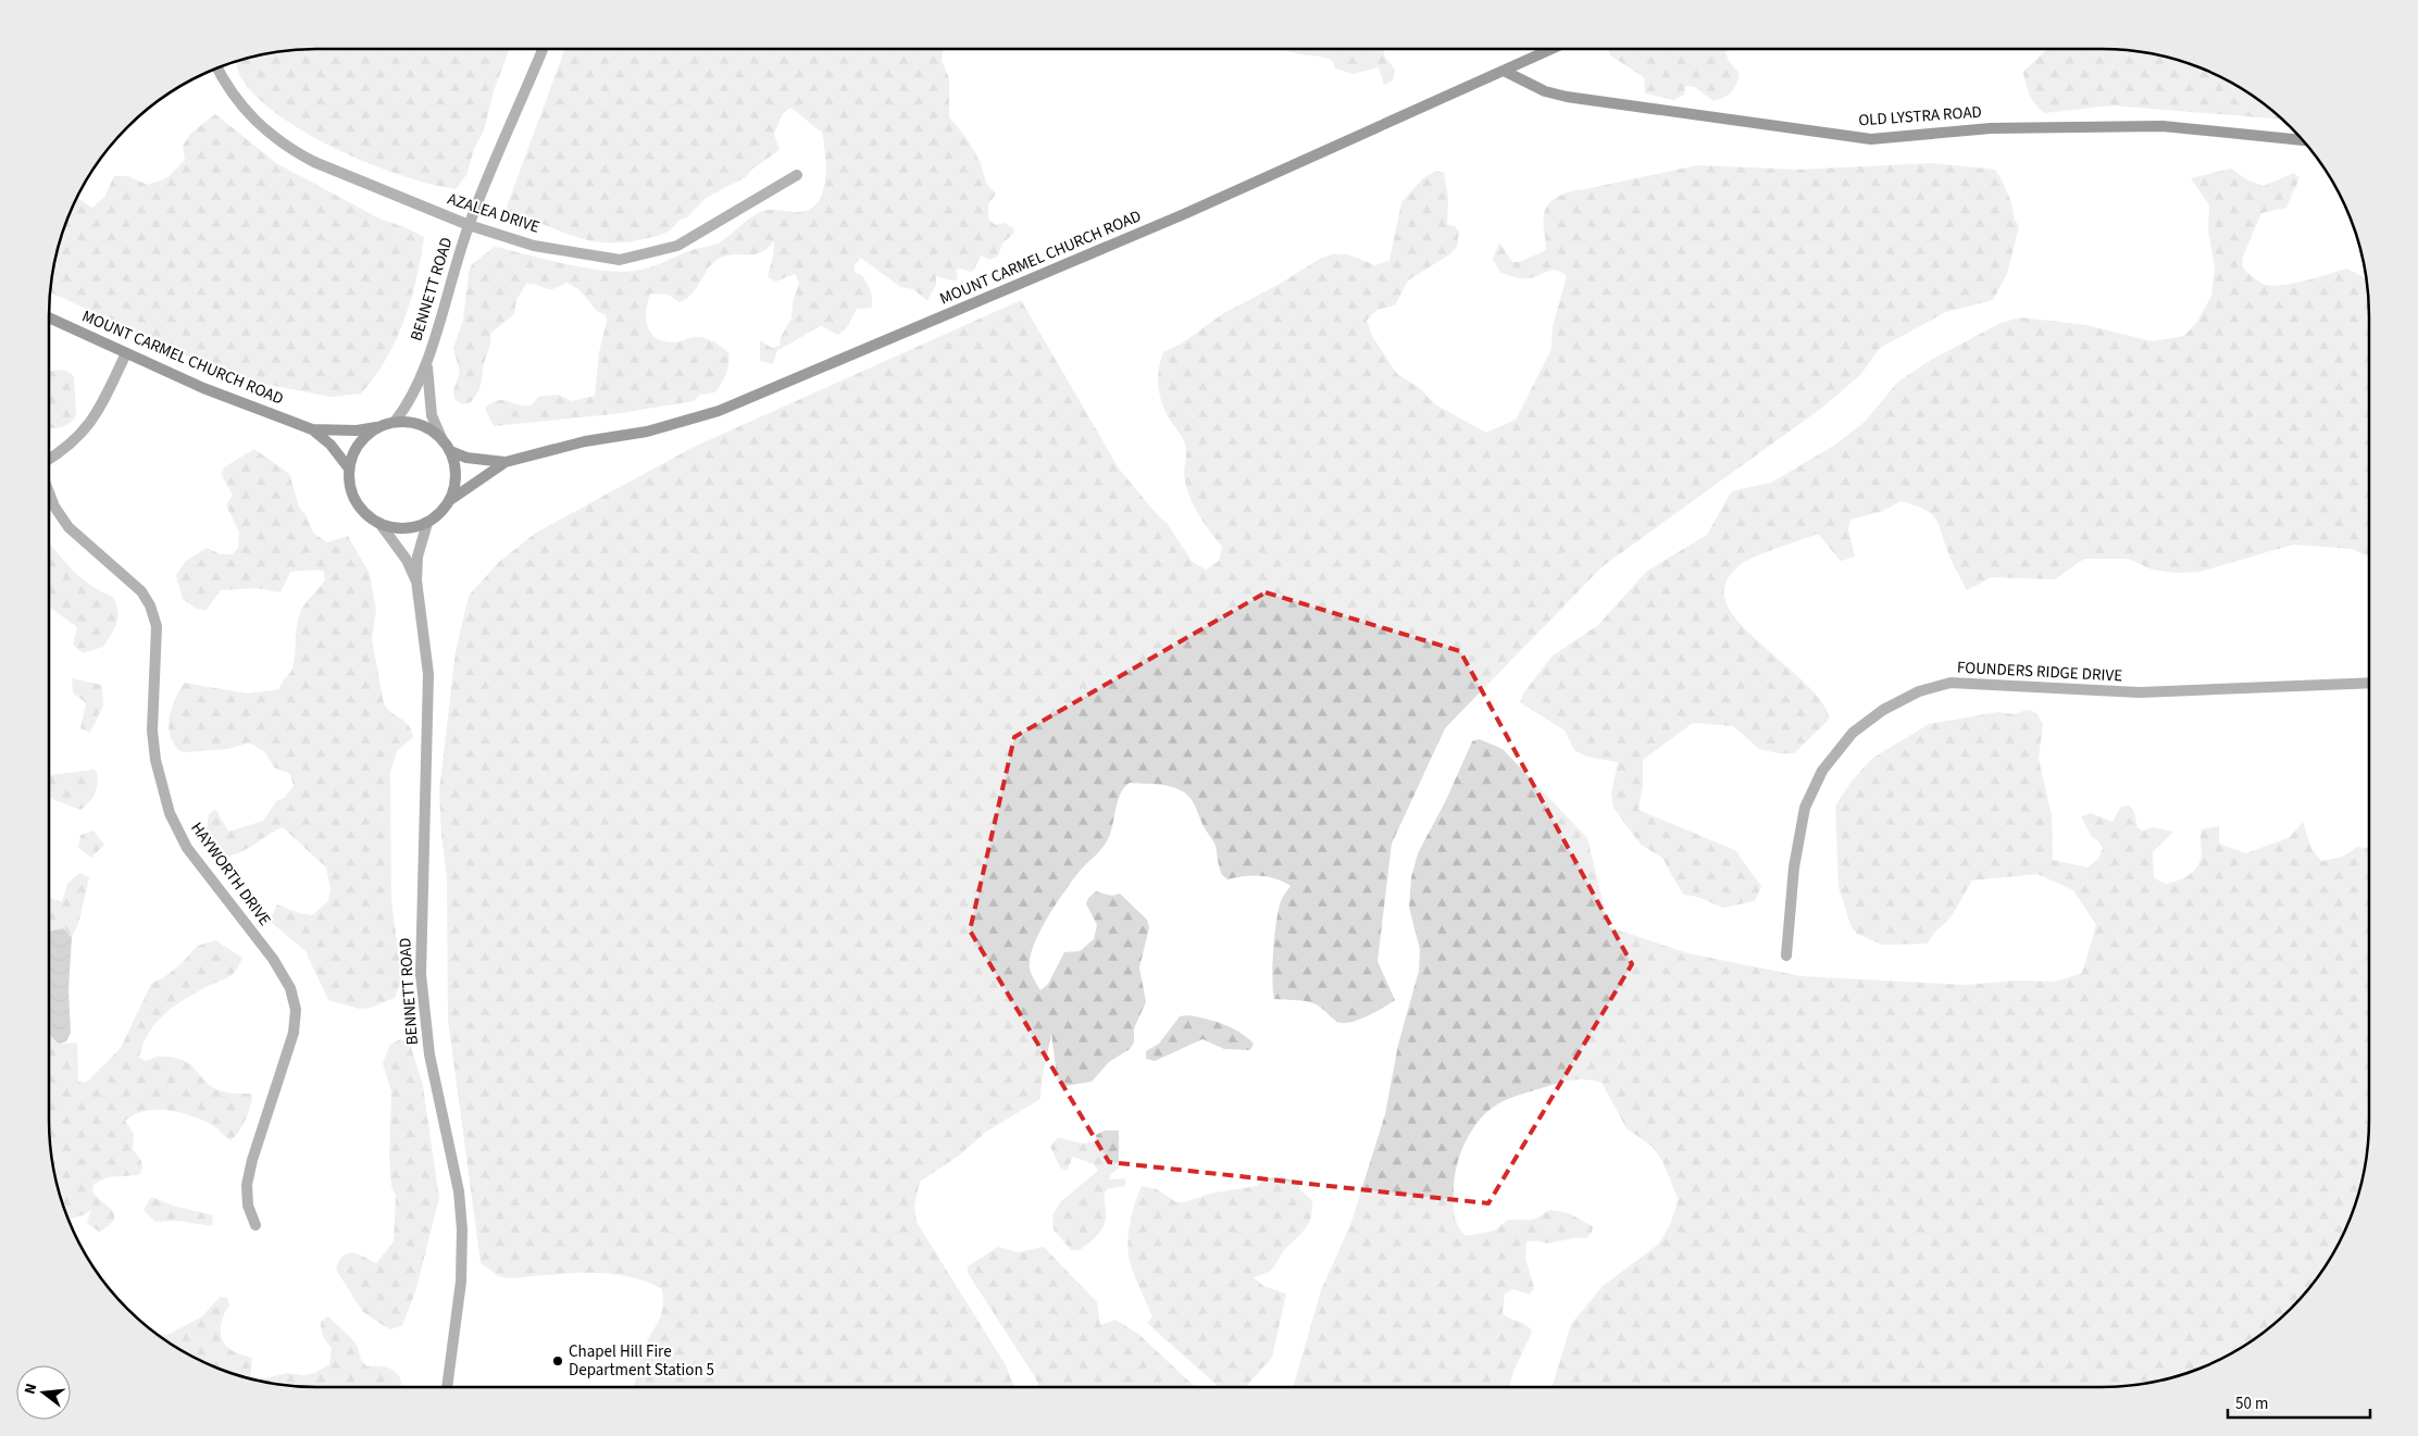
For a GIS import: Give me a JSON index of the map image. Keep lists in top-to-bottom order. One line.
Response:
{"streets":{"main road":["OLD LYSTRA ROAD","MOUNT CARMEL CHURCH ROAD"],"street":["AZALEA DRIVE","BENNETT ROAD","FOUNDERS RIDGE DRIVE","HAYWORTH DRIVE"]},"crossings":[["OLD LYSTRA ROAD","MOUNT CARMEL CHURCH ROAD"],["AZALEA DRIVE","BENNETT ROAD"],["MOUNT CARMEL CHURCH ROAD","BENNETT ROAD"]],"places":["Chapel Hill Fire Department Station 5"],"scale_bar":"50 m","north":"left"}
